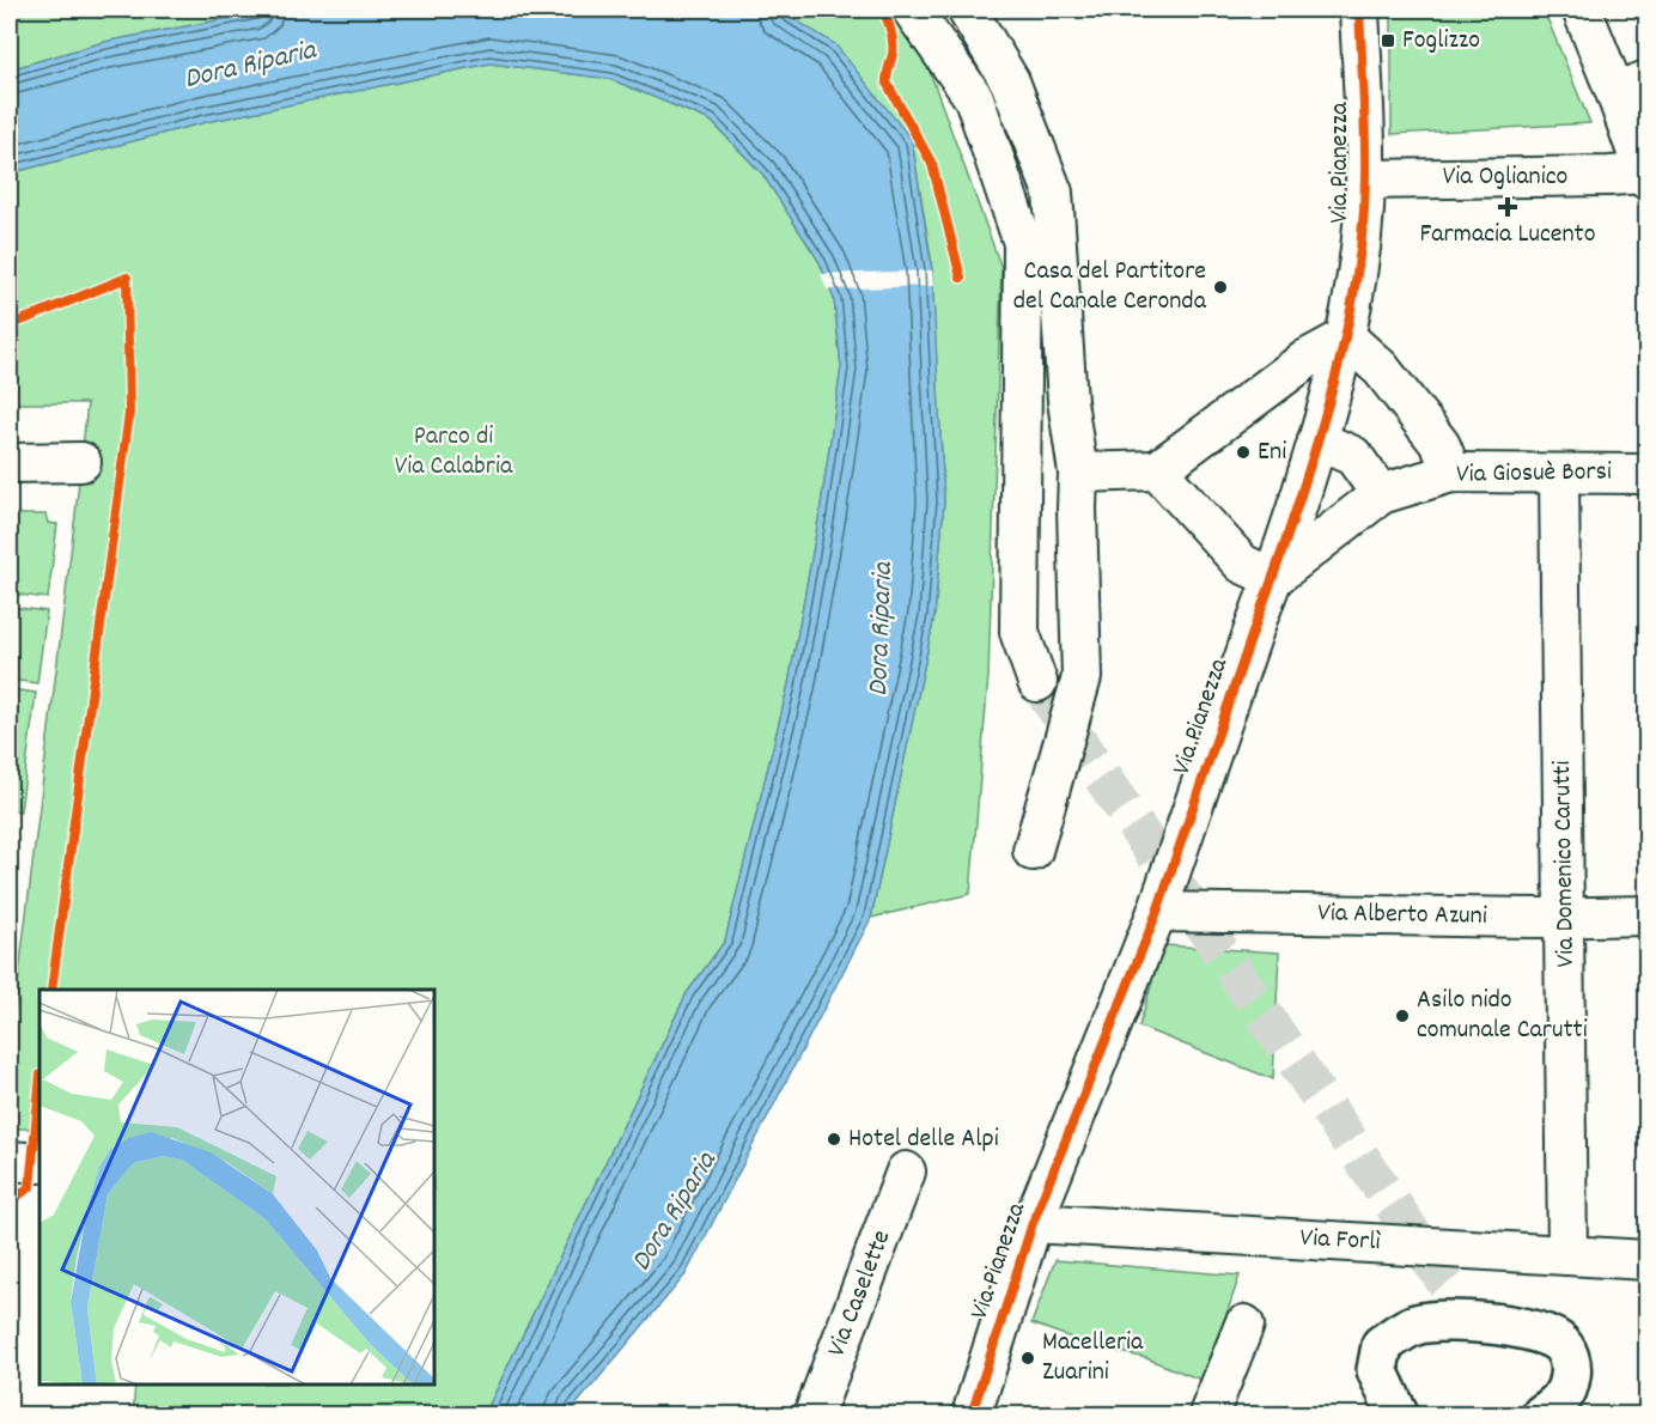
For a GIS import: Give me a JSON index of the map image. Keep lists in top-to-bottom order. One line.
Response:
{"streets":{"street":["Via Pianezza","Via Oglianico","Via Giosuè Borsi","Via Domenico Carutti","Via Alberto Azuni","Via Forlì","Via Caselette"]},"crossings":[["Via Pianezza","Via Oglianico"],["Via Pianezza","Via Alberto Azuni"],["Via Pianezza","Via Forlì"],["Via Giosuè Borsi","Via Domenico Carutti"],["Via Domenico Carutti","Via Alberto Azuni"],["Via Domenico Carutti","Via Forlì"]],"water":["Dora Riparia"],"parks":["Parco di Via Calabria"],"places":{"transit":["Foglizzo"],"health":["Farmacia Lucento"],"other":["Casa del Partitore del Canale Ceronda","Eni","Asilo nido comunale Carutti","Hotel delle Alpi","Macelleria Zuarini"]}}
